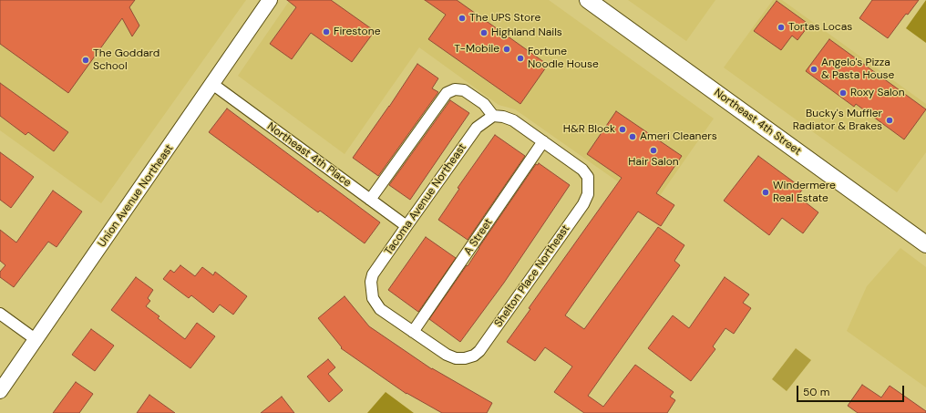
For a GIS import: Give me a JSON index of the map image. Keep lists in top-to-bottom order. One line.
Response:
{"streets":{"main road":["Northeast 4th Street"],"street":["Northeast 4th Place","Union Avenue Northeast","Tacoma Avenue Northeast","A Street","Shelton Place Northeast"]},"crossings":[["Northeast 4th Place","Union Avenue Northeast"],["Northeast 4th Place","Tacoma Avenue Northeast"],["Tacoma Avenue Northeast","A Street"],["Tacoma Avenue Northeast","Shelton Place Northeast"],["A Street","Shelton Place Northeast"]],"places":["The UPS Store","Tortas Locas","Firestone","Highland Nails","T-Mobile","Fortune Noodle House","The Goddard School","Angelo's Pizza & Pasta House","Roxy Salon","Bucky's Muffler Radiator & Brakes","H&R Block","Ameri Cleaners","Hair Salon","Windermere Real Estate"],"scale_bar":"50 m"}
